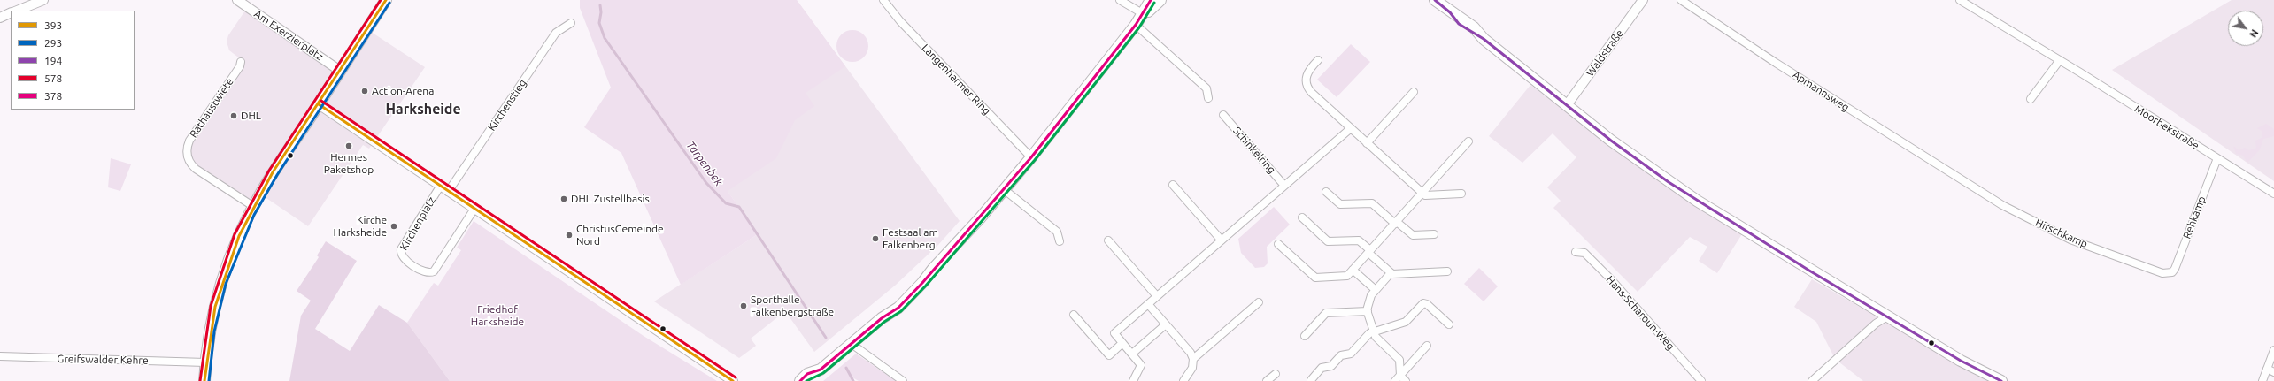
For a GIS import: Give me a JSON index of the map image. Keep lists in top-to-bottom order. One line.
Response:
{"streets":{"street":["Am Exerzierplatz","Waldstraße","Langenharmer Ring","Apmannsweg","Kirchenstieg","Rathaustwiete","Moorbekstraße","Schinkelring","Rehkamp","Kirchenplatz","Hirschkamp","Hans-Scharoun-Weg","Greifswalder Kehre"]},"crossings":[["Apmannsweg","Hirschkamp"],["Moorbekstraße","Rehkamp"],["Rehkamp","Hirschkamp"]],"districts":["Harksheide"],"water":["Tarpenbek"],"parks":["Friedhof Harksheide"],"places":["Action-Arena","DHL","Hermes Paketshop","DHL Zustellbasis","Kirche Harksheide","ChristusGemeinde Nord","Festsaal am Falkenberg","Sporthalle Falkenbergstraße"],"lines":["transit line 393","transit line 194","transit line 578","transit line 378","transit line 293"],"legend":["393","293","194","578","378"],"north":"bottom right"}
